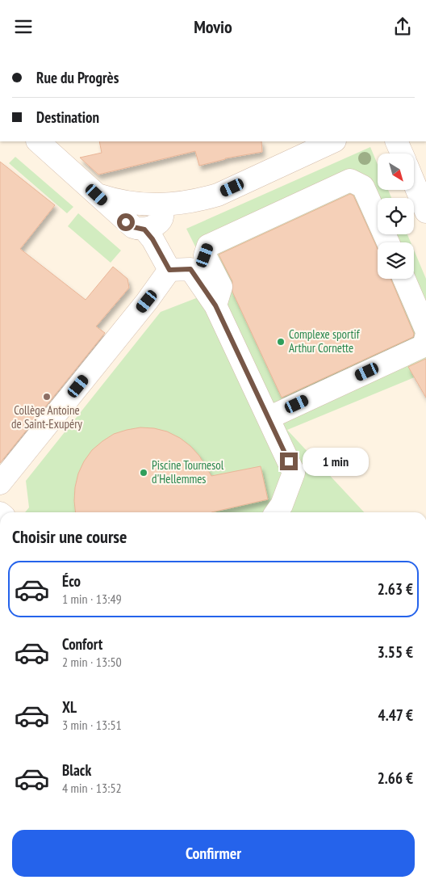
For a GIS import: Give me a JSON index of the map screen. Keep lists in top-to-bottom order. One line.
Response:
{"places":["Complexe sportif Arthur Cornette","Collège Antoine de Saint-Exupéry","Piscine Tournesol d'Hellemmes"],"north":"bottom right","page":{"header":"Movio","banner":["Rue du Progrès","Destination"],"bubble":"1 min","heading":"Choisir une course","list":[{"name":"Éco","note":"1 min · 13:49","value":"2.63 €"},{"name":"Confort","note":"2 min · 13:50","value":"3.55 €"},{"name":"XL","note":"3 min · 13:51","value":"4.47 €"},{"name":"Black","note":"4 min · 13:52","value":"2.66 €"}],"buttons":"Confirmer"}}
